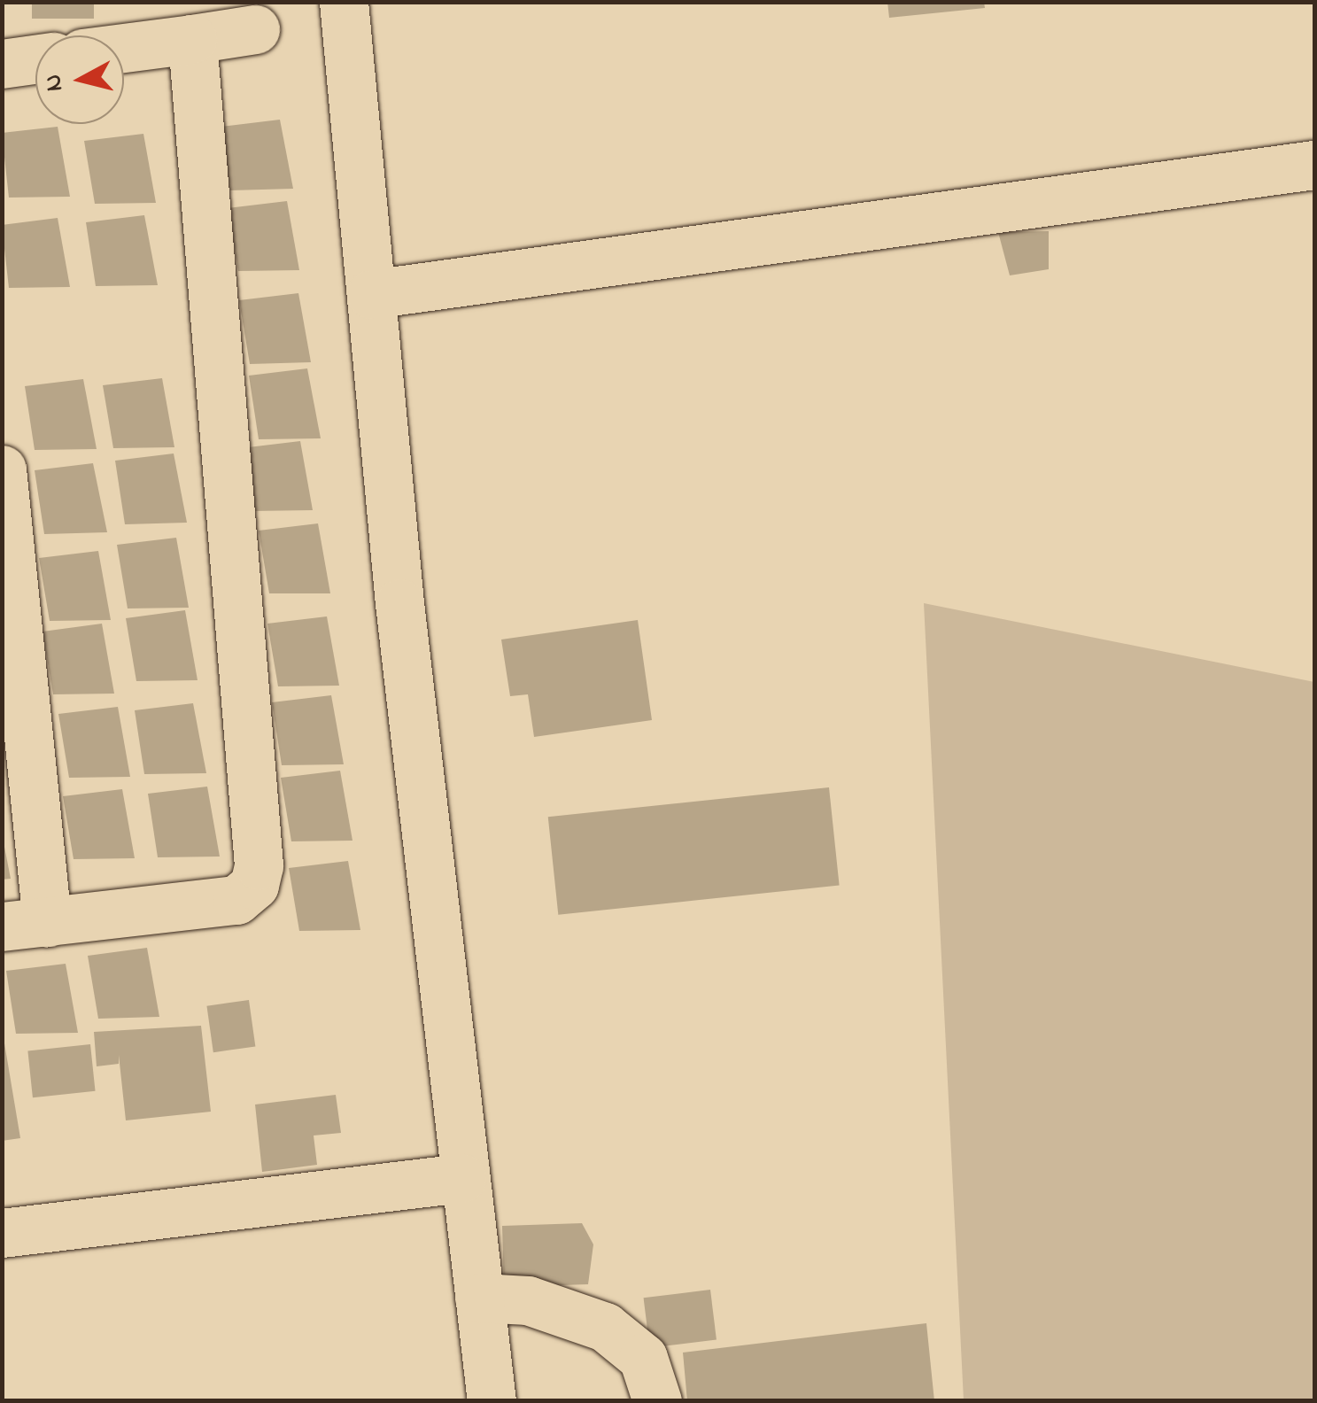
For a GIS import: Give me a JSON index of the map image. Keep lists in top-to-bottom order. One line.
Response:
{"north":"left"}
